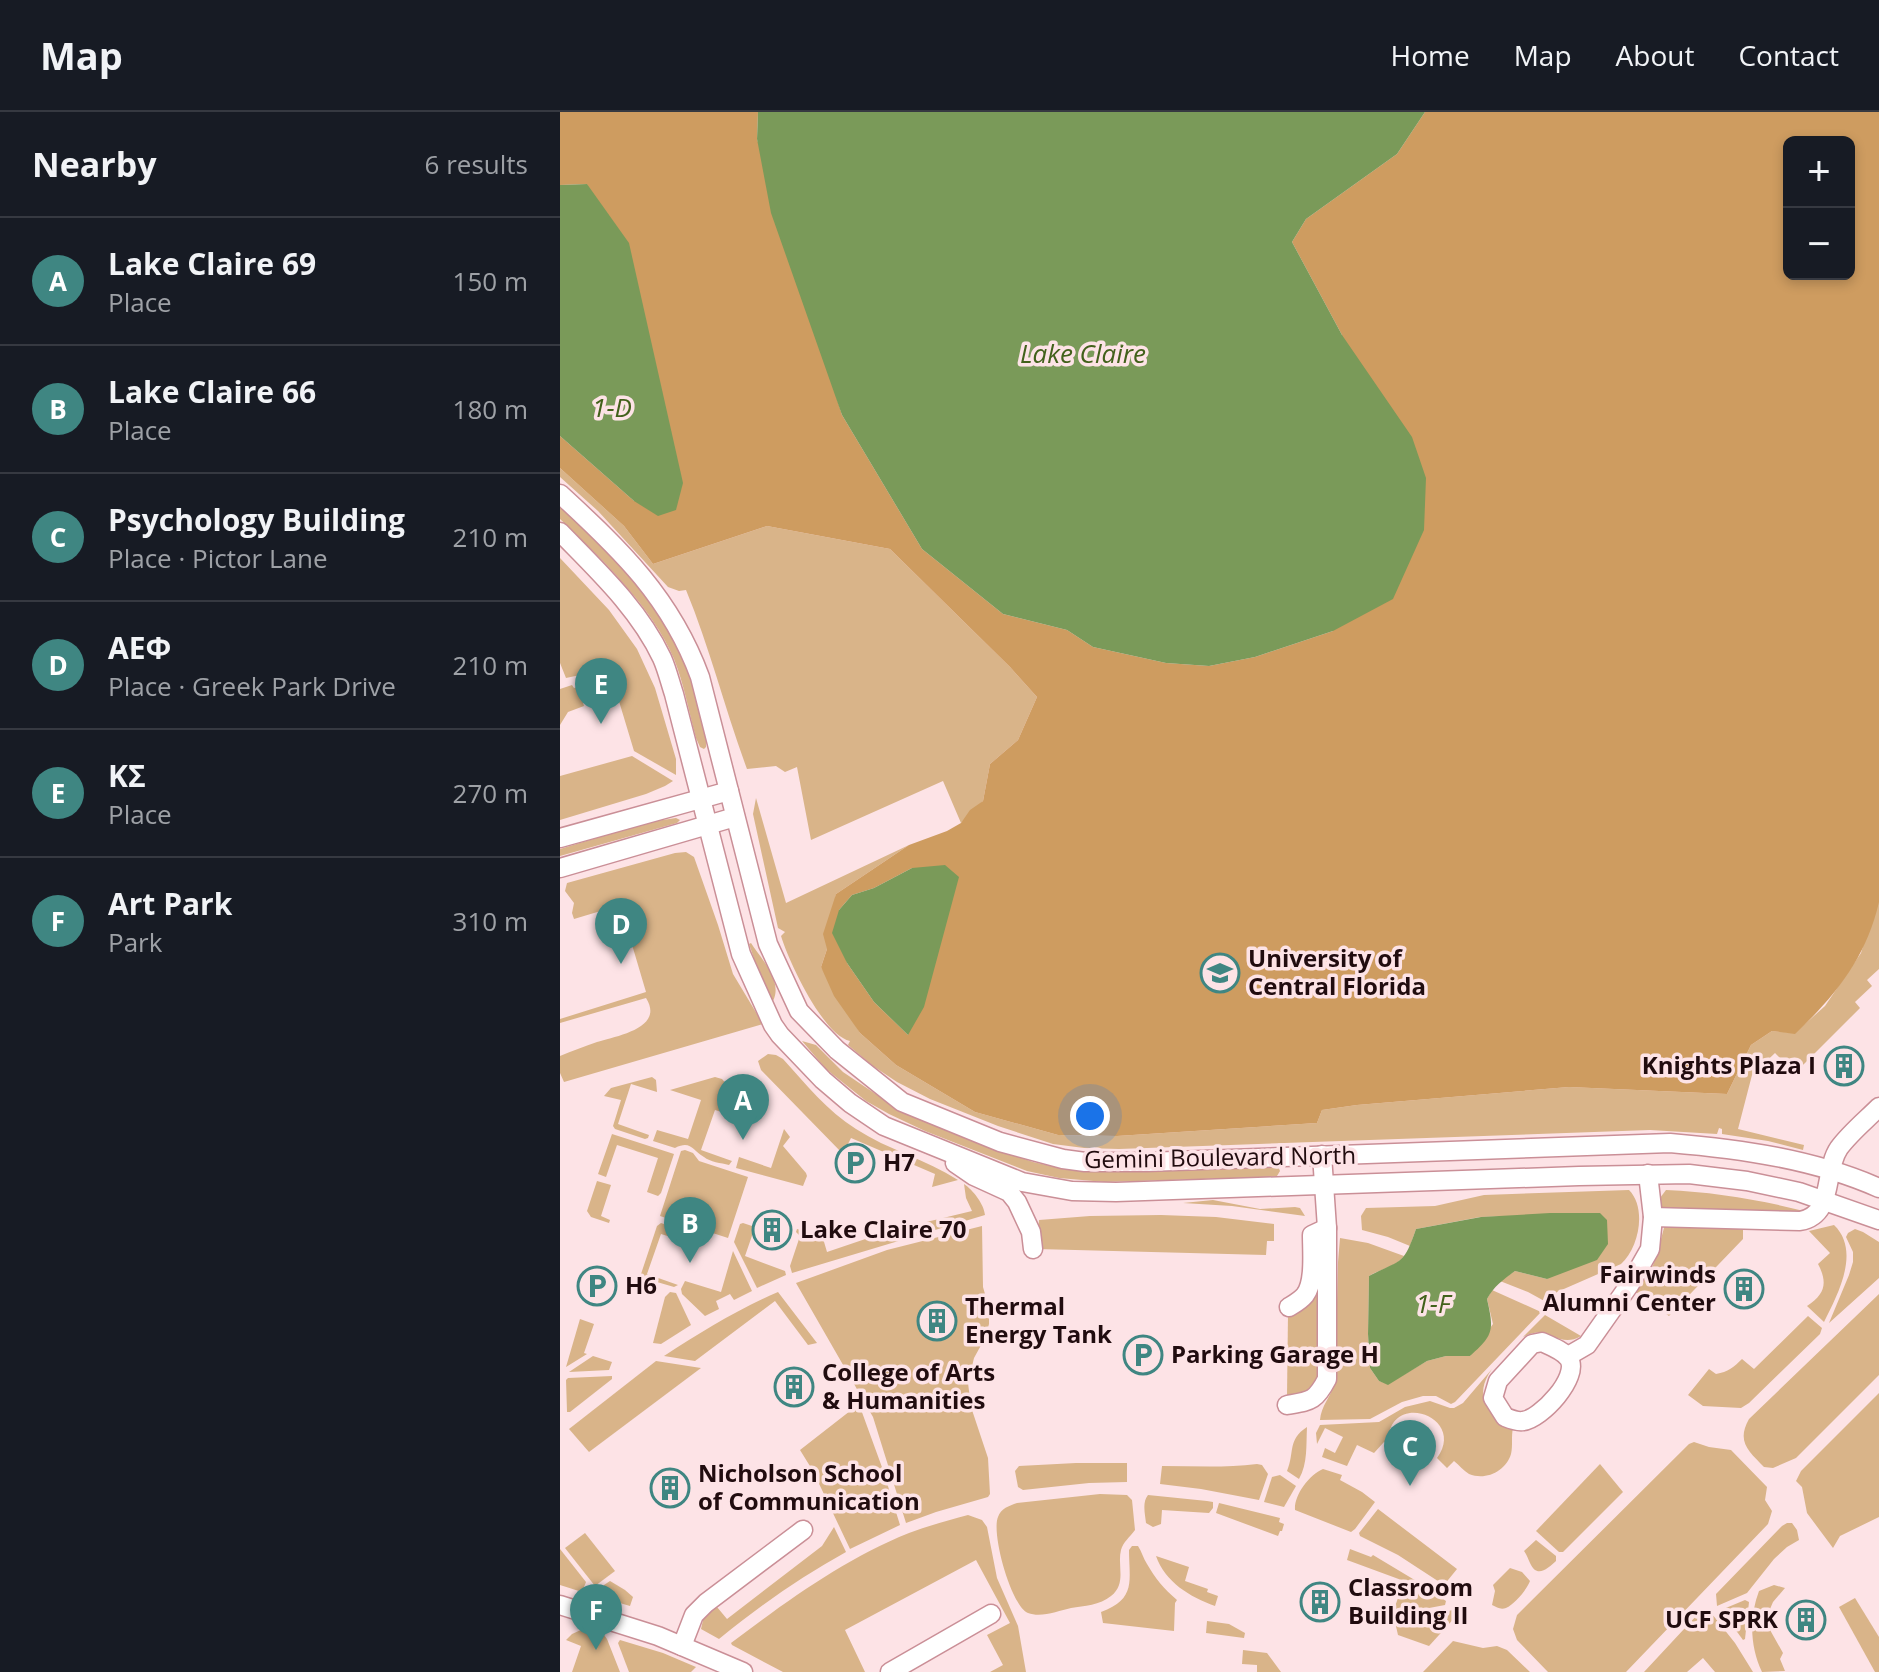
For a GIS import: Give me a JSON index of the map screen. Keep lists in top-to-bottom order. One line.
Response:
{"streets":{"street":["Gemini Boulevard North"]},"water":["Lake Claire","1-D","1-F"],"places":{"school or university":["University of Central Florida"],"building":["Knights Plaza I","Lake Claire 70","Fairwinds Alumni Center","Thermal Energy Tank","College of Arts & Humanities","Nicholson School of Communication","Classroom Building II","UCF SPRK"],"parking":["H7","H6","Parking Garage H"]},"page":{"header":"Map","nav":["Home","Map","About","Contact"],"heading":["Nearby","6 results"],"map_buttons":["+","−"],"list":[{"mark":"A","name":"Lake Claire 69","note":"Place","value":"150 m"},{"mark":"B","name":"Lake Claire 66","note":"Place","value":"180 m"},{"mark":"C","name":"Psychology Building","note":"Place · Pictor Lane","value":"210 m"},{"mark":"D","name":"AEΦ","note":"Place · Greek Park Drive","value":"210 m"},{"mark":"E","name":"ΚΣ","note":"Place","value":"270 m"},{"mark":"F","name":"Art Park","note":"Park","value":"310 m"}],"pins":["E","D","A","B","C","F"]}}
